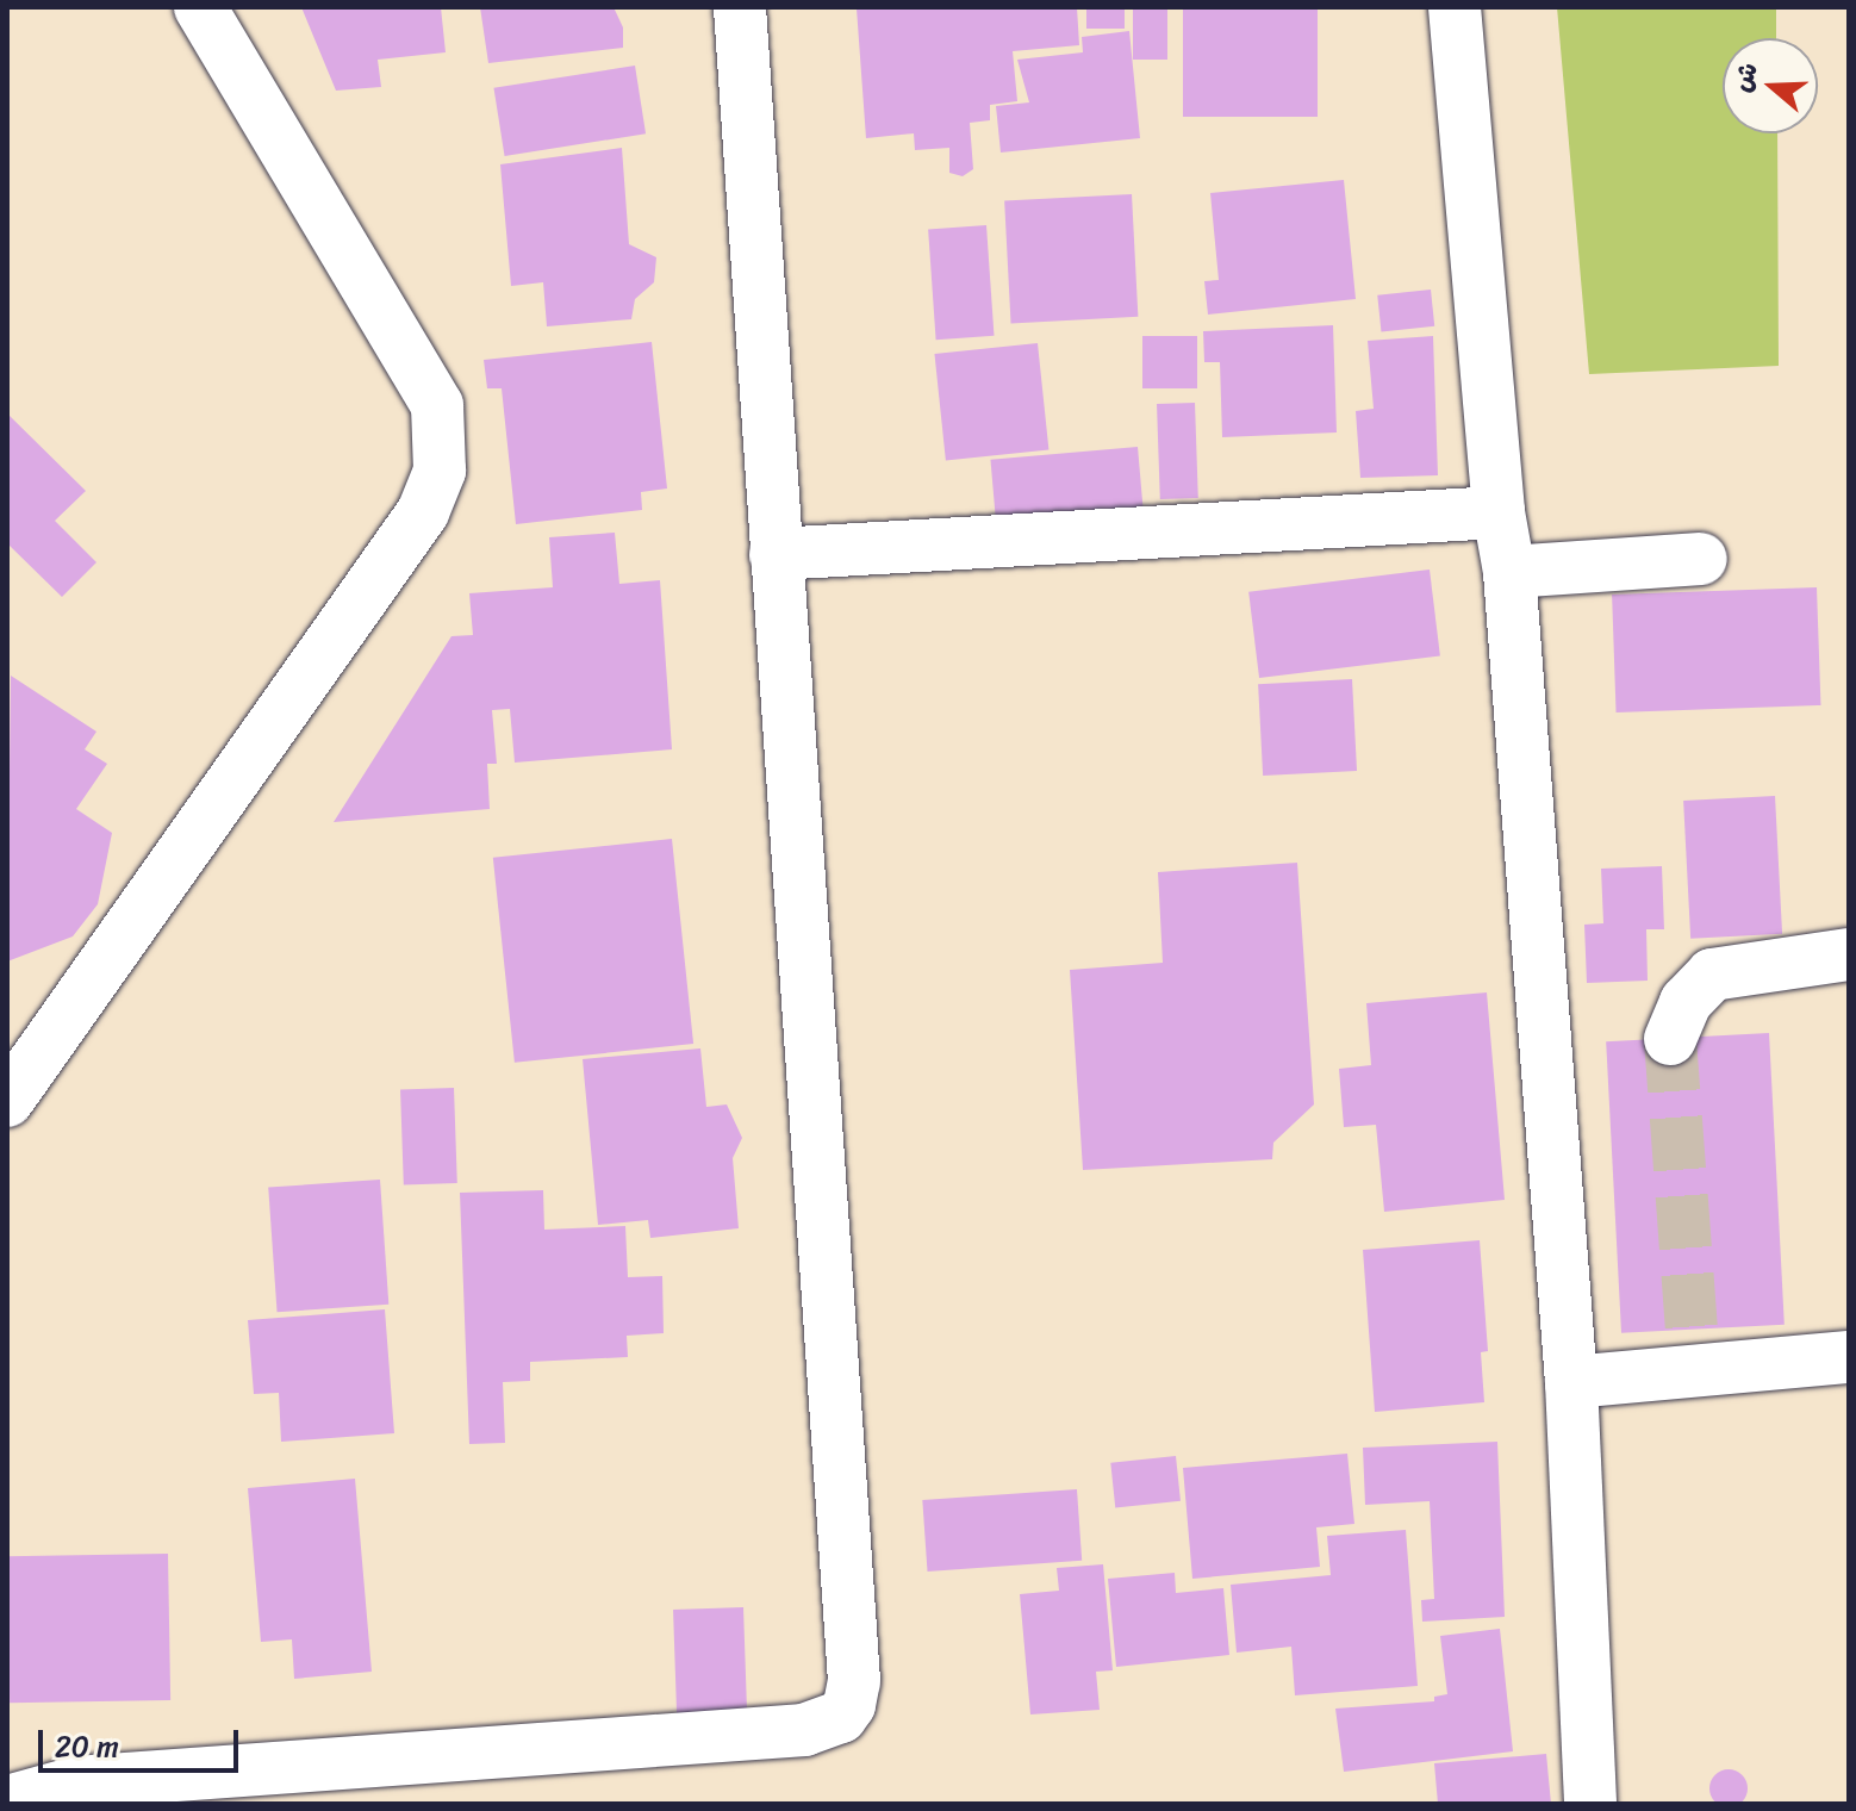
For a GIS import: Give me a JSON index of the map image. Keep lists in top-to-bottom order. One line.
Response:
{"scale_bar":"20 m","north":"left"}
